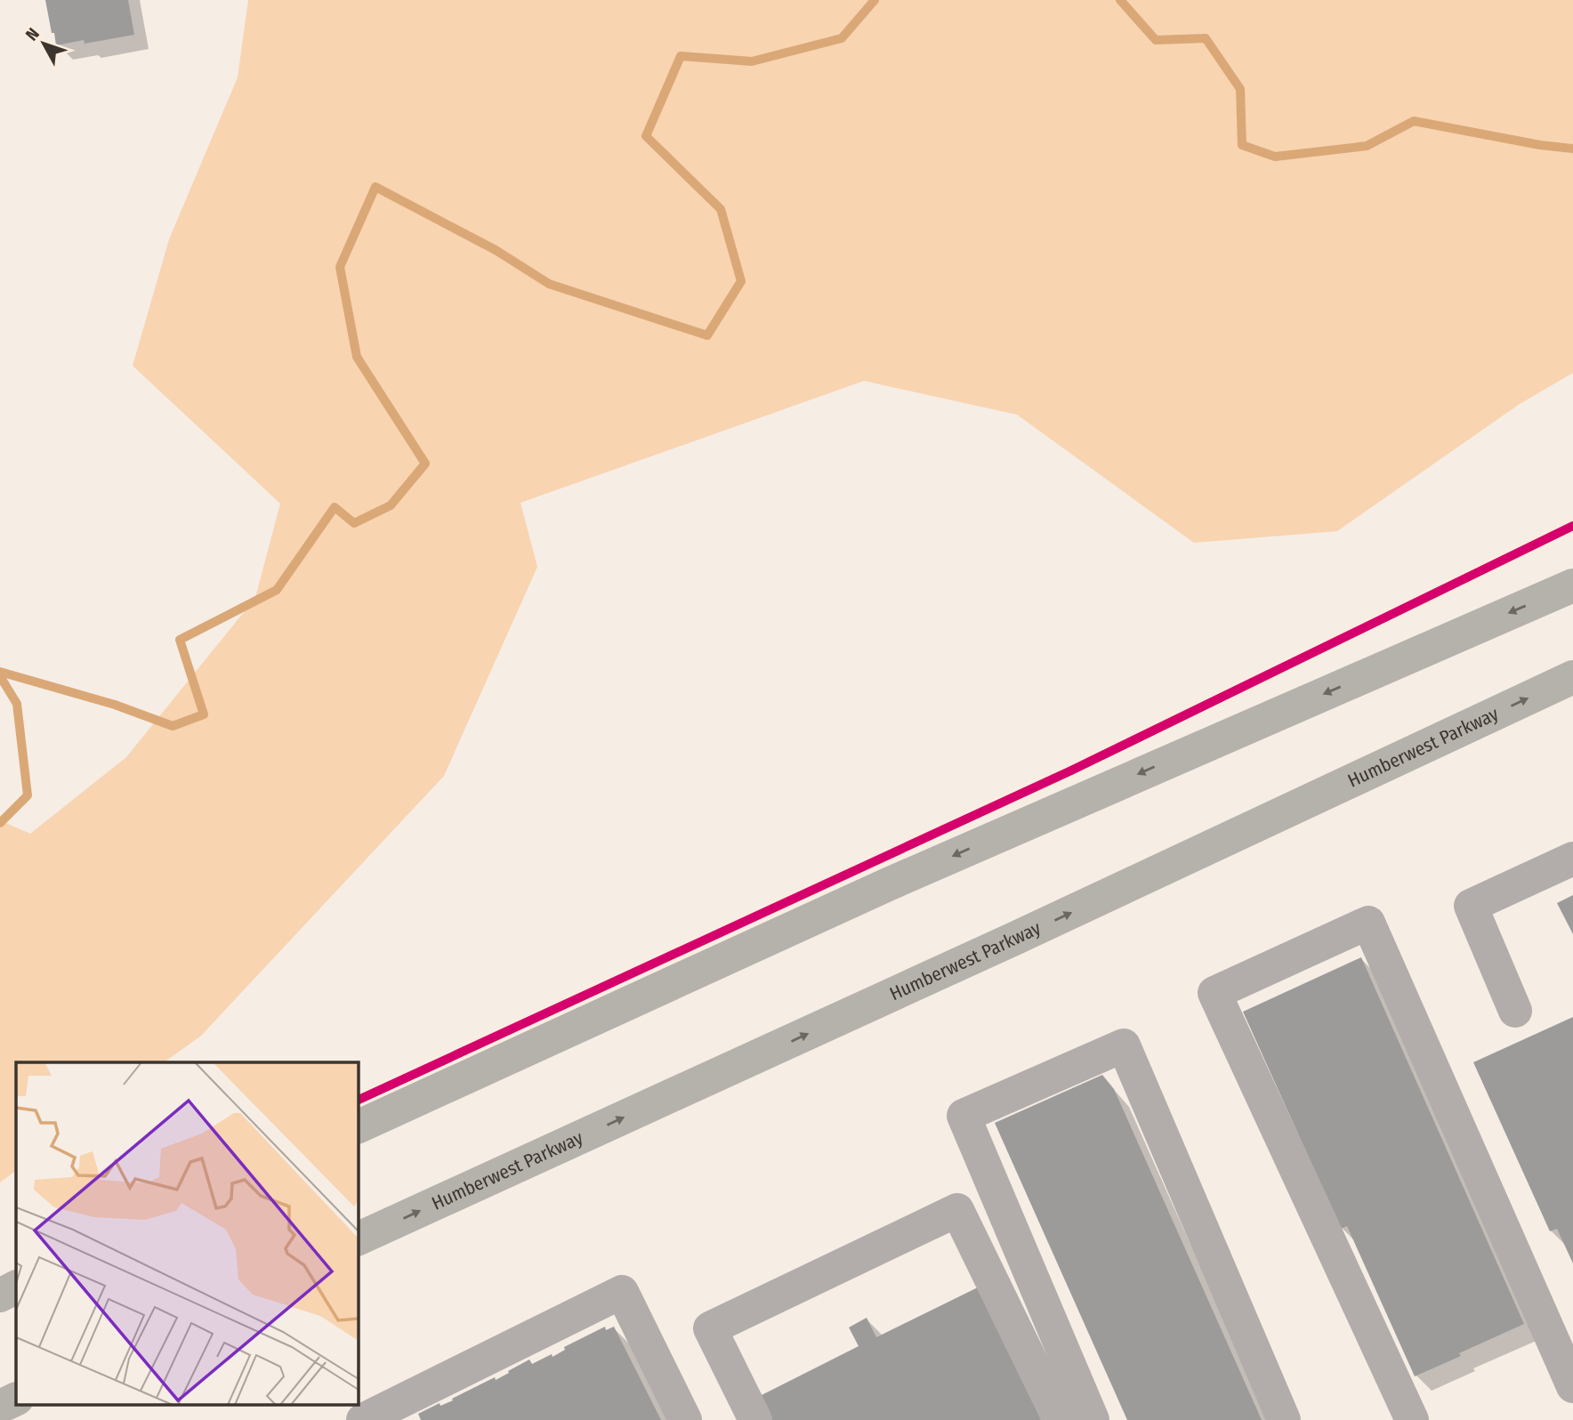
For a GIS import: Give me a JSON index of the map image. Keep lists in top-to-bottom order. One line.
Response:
{"streets":{"main road":["Humberwest Parkway"]},"north":"top left"}
